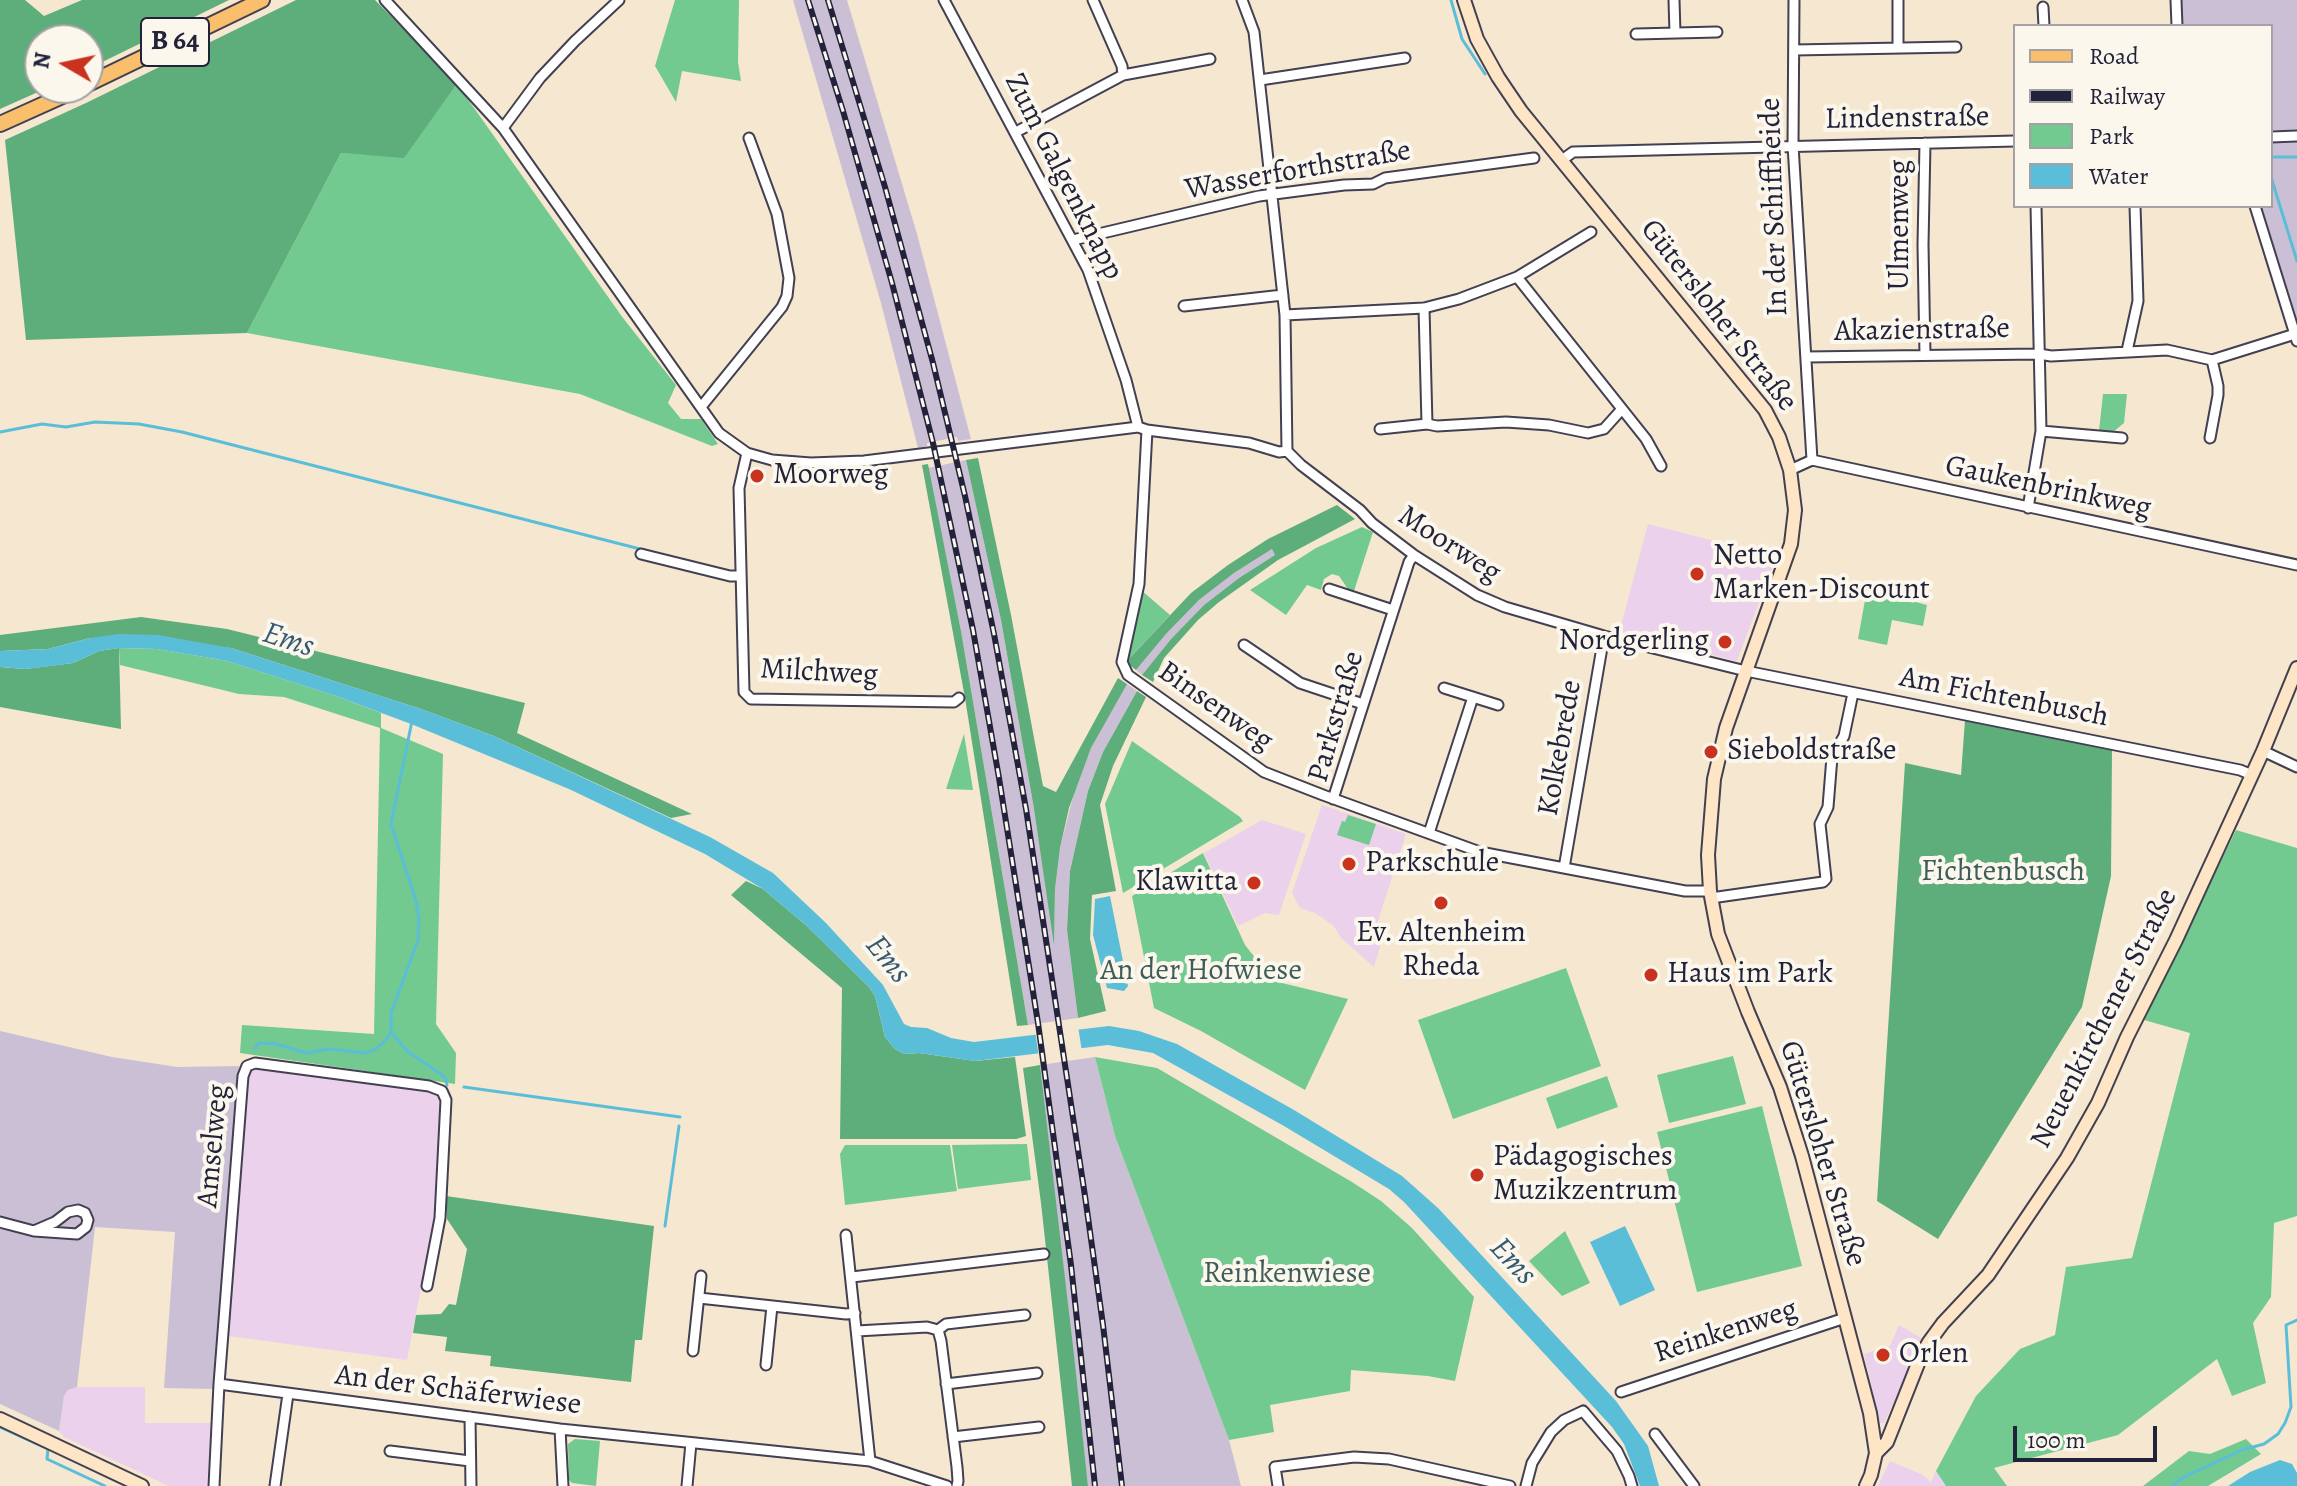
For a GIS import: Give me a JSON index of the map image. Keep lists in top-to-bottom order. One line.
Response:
{"streets":{"main road":["B 64","Gütersloher Straße","Neuenkirchener Straße"],"street":["Lindenstraße","Wasserforthstraße","Zum Galgenknapp","In der Schiffheide","Ulmenweg","Akazienstraße","Gaukenbrinkweg","Moorweg","Milchweg","Am Fichtenbusch","Binsenweg","Parkstraße","Kolkebrede","Amselweg","Reinkenweg","An der Schäferwiese"]},"crossings":[["Lindenstraße","In der Schiffheide"],["Lindenstraße","Ulmenweg"],["Lindenstraße","Gütersloher Straße"],["Wasserforthstraße","Zum Galgenknapp"],["Zum Galgenknapp","Binsenweg"],["In der Schiffheide","Akazienstraße"],["In der Schiffheide","Gaukenbrinkweg"],["Ulmenweg","Akazienstraße"],["Gütersloher Straße","Moorweg"],["Gütersloher Straße","Am Fichtenbusch"],["Gütersloher Straße","Parkstraße"],["Gütersloher Straße","Neuenkirchener Straße"],["Gütersloher Straße","Reinkenweg"],["Moorweg","Am Fichtenbusch"],["Moorweg","Parkstraße"],["Moorweg","Kolkebrede"],["Am Fichtenbusch","Neuenkirchener Straße"],["Binsenweg","Parkstraße"],["Parkstraße","Kolkebrede"],["Amselweg","An der Schäferwiese"]],"water":["Ems"],"parks":["Fichtenbusch","An der Hofwiese","Reinkenwiese"],"places":["Moorweg","Netto Marken-Discount","Nordgerling","Sieboldstraße","Parkschule","Klawitta","Ev. Altenheim Rheda","Haus im Park","Pädagogisches Muzikzentrum","Orlen"],"legend":["Road","Railway","Park","Water"],"scale_bar":"100 m","north":"left"}
